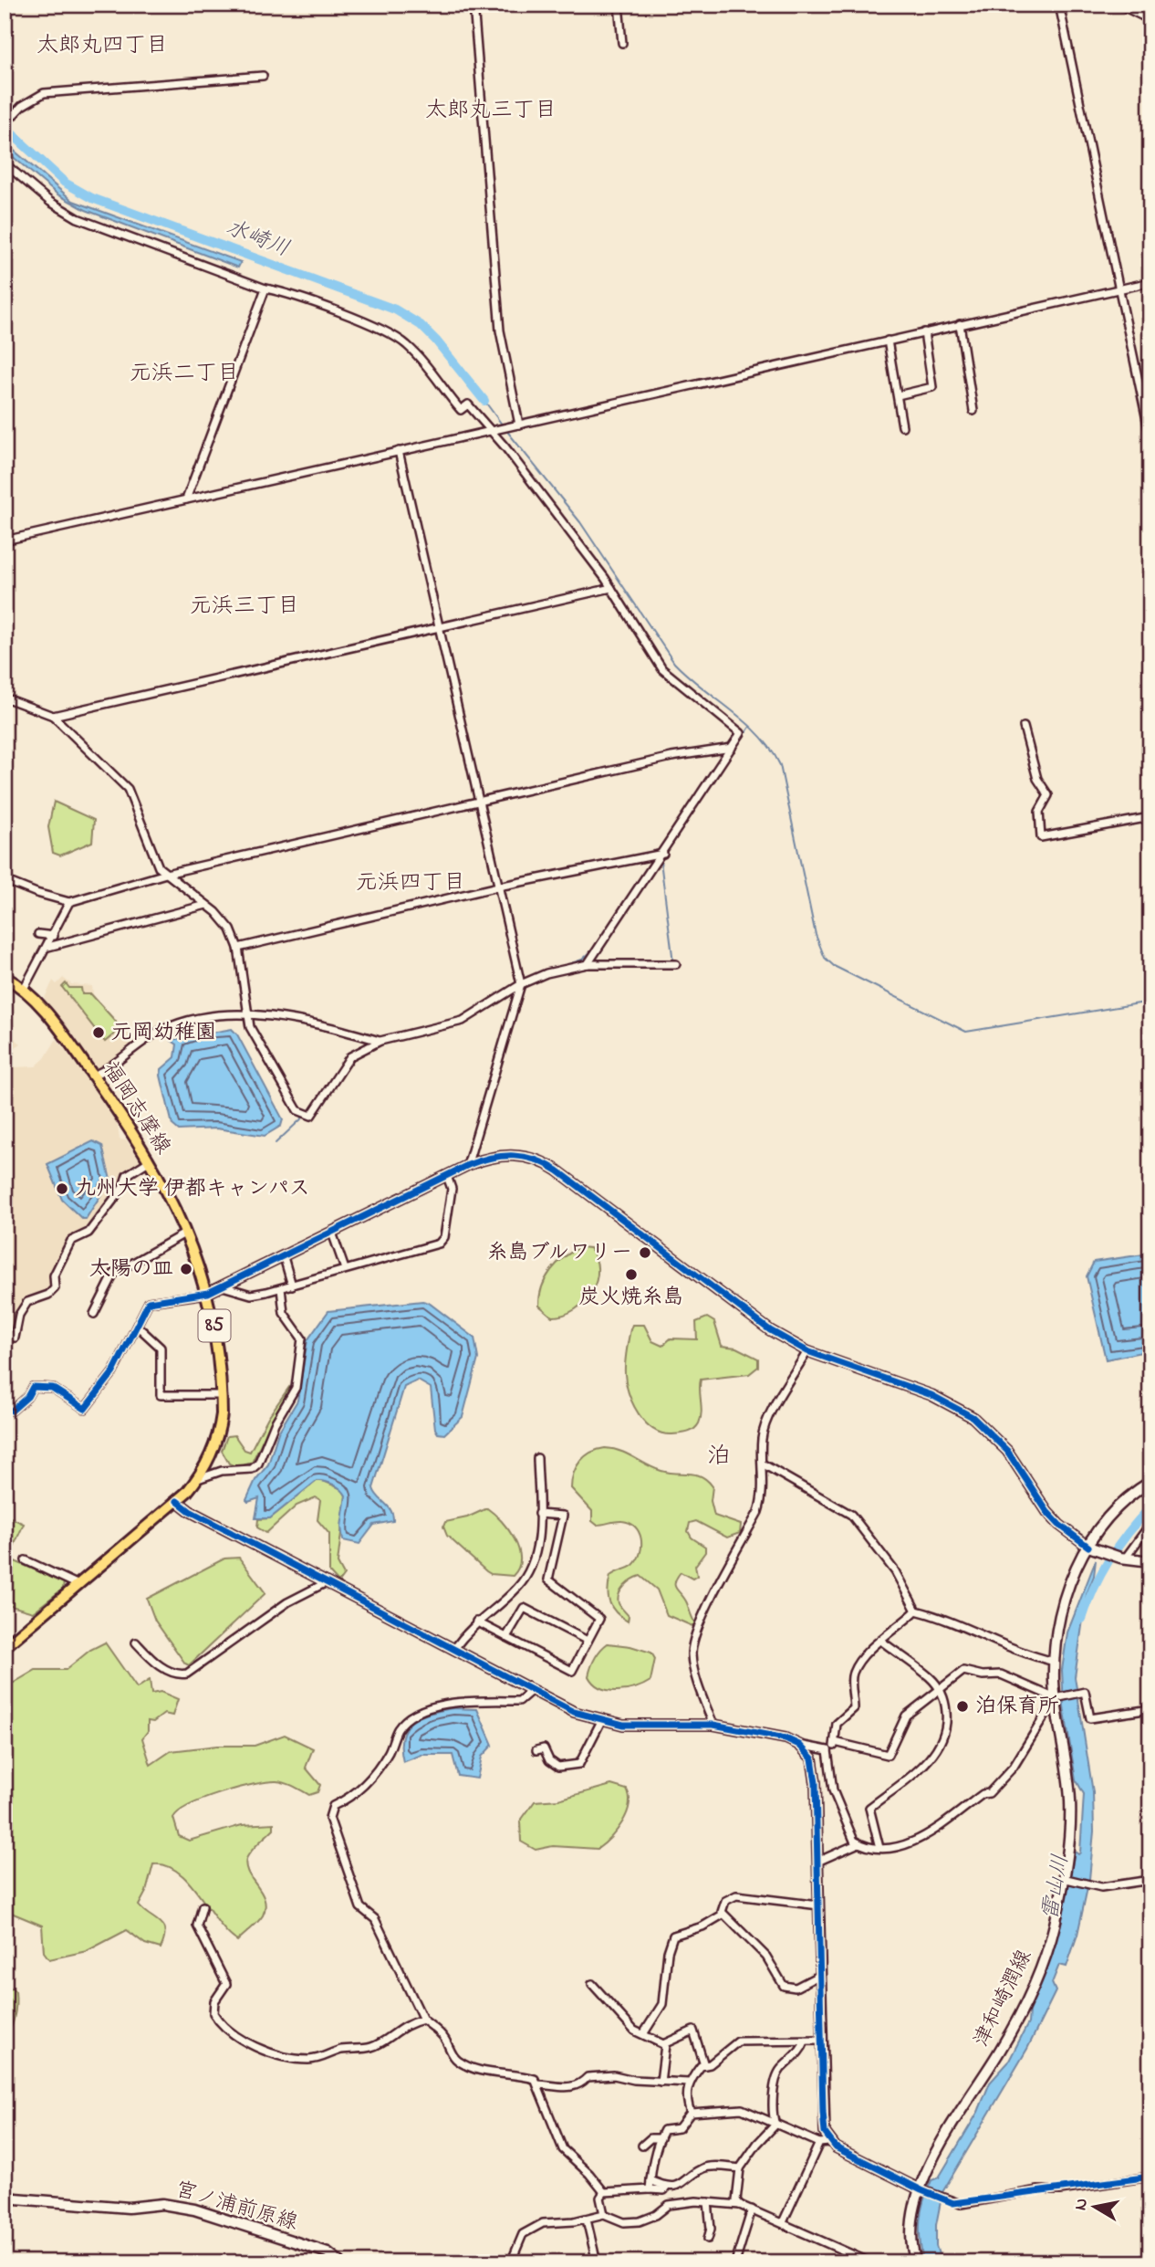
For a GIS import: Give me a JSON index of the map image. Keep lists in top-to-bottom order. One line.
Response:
{"streets":{"main road":["福岡志摩線","85","津和崎潤線","宮ノ浦前原線"]},"districts":["太郎丸四丁目","太郎丸三丁目","元浜二丁目","元浜三丁目","元浜四丁目","泊"],"water":["水崎川","雷山川"],"places":["元岡幼稚園","九州大学 伊都キャンパス","糸島ブルワリー","太陽の皿","炭火焼糸島","泊保育所"],"north":"left"}
